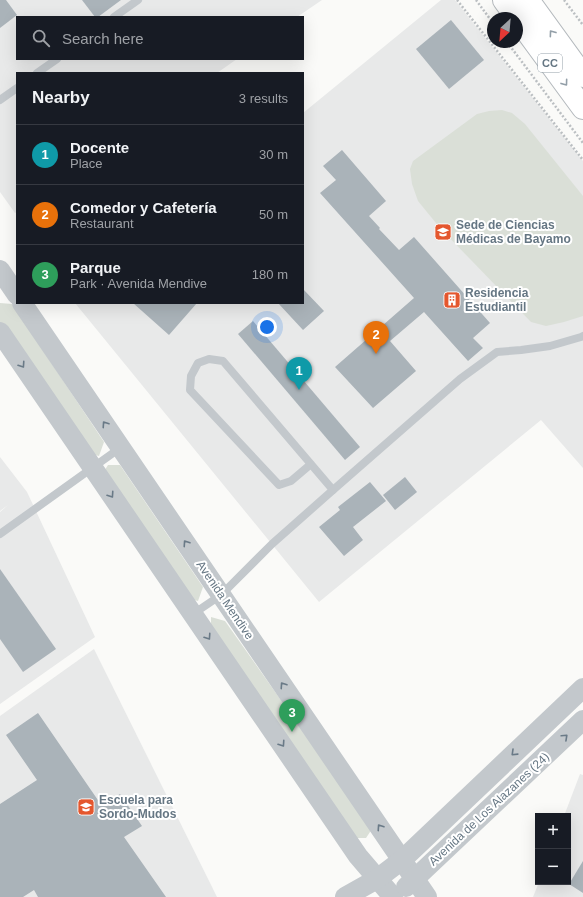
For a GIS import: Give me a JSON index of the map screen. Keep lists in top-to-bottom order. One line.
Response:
{"streets":{"highway":["CC"],"street":["Avenida Mendive","Avenida de Los Alazanes (24)"]},"crossings":[["Avenida Mendive","Avenida de Los Alazanes (24)"]],"places":{"school or university":["Sede de Ciencias Médicas de Bayamo","Escuela para Sordo-Mudos"],"building":["Residencia Estudiantil"]},"north":"bottom left","page":{"search":"Search here","heading":["Nearby","3 results"],"list":[{"mark":"1","name":"Docente","note":"Place","value":"30 m"},{"mark":"2","name":"Comedor y Cafetería","note":"Restaurant","value":"50 m"},{"mark":"3","name":"Parque","note":"Park · Avenida Mendive","value":"180 m"}],"pins":["2","1","3"],"map_buttons":["+","−"]}}
